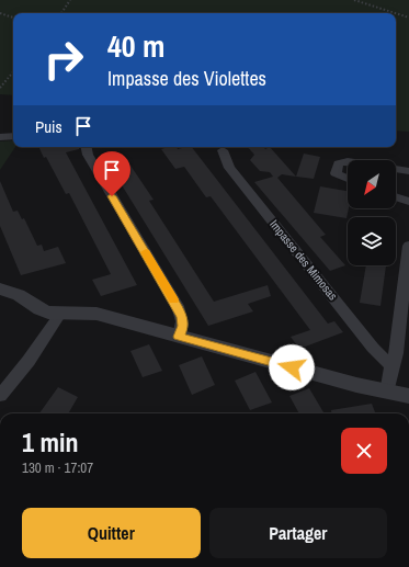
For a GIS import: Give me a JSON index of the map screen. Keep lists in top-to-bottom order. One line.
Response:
{"streets":{"street":["Impasse des Mimosas"]},"north":"bottom left","page":{"turn":["40 m","Impasse des Violettes"],"then":"Puis","heading":["1 min","130 m · 17:07"],"buttons":["Quitter","Partager"]}}
